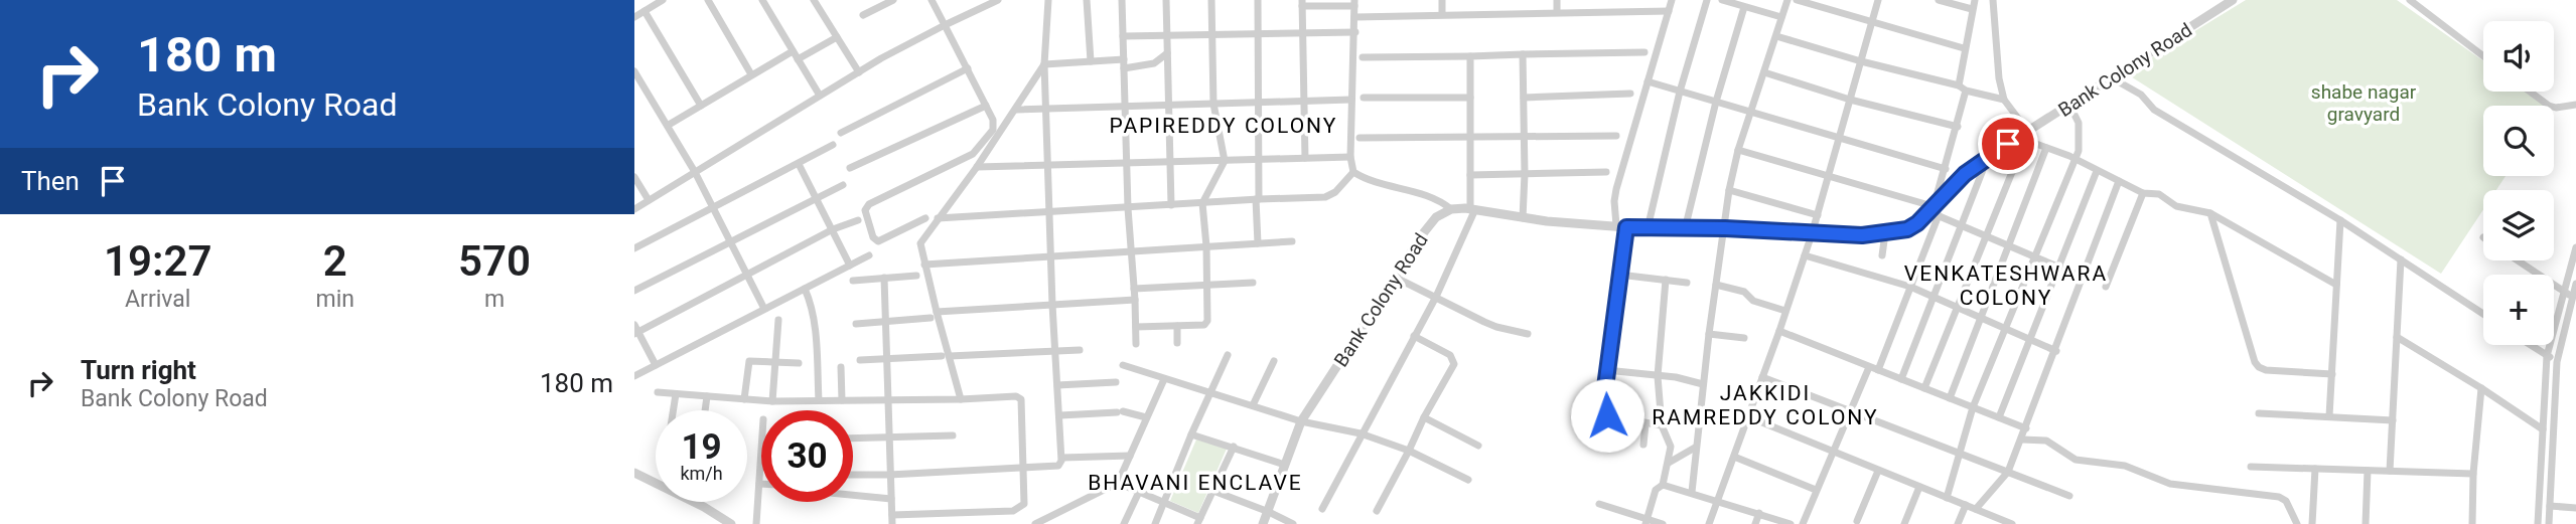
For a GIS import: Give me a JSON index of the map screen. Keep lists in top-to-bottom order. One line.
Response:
{"streets":{"street":["Bank Colony Road"]},"districts":["PAPIREDDY COLONY","VENKATESHWARA COLONY","JAKKIDI RAMREDDY COLONY","BHAVANI ENCLAVE"],"parks":["shabe nagar gravyard"],"page":{"turn":["180 m","Bank Colony Road"],"map_buttons":"+","then":"Then","eta":["19:27","Arrival","2","min","570","m"],"list":[{"name":"Turn right","note":"Bank Colony Road","value":"180 m"}],"speed":"19 km/h","limit":"30"}}
